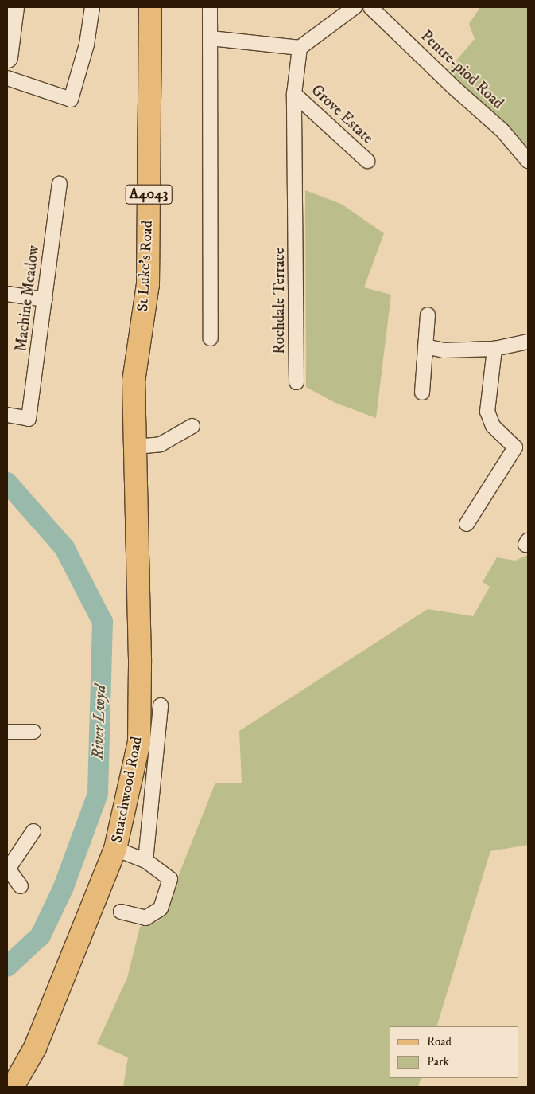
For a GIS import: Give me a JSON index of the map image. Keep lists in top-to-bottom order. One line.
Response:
{"streets":{"main road":["A4043","St Luke's Road","Snatchwood Road"],"street":["Pentre-piod Road","Grove Estate","Machine Meadow","Rochdale Terrace"]},"crossings":[["Grove Estate","Rochdale Terrace"],["St Luke's Road","Snatchwood Road"]],"water":["River Lwyd"],"legend":["Road","Park"]}
